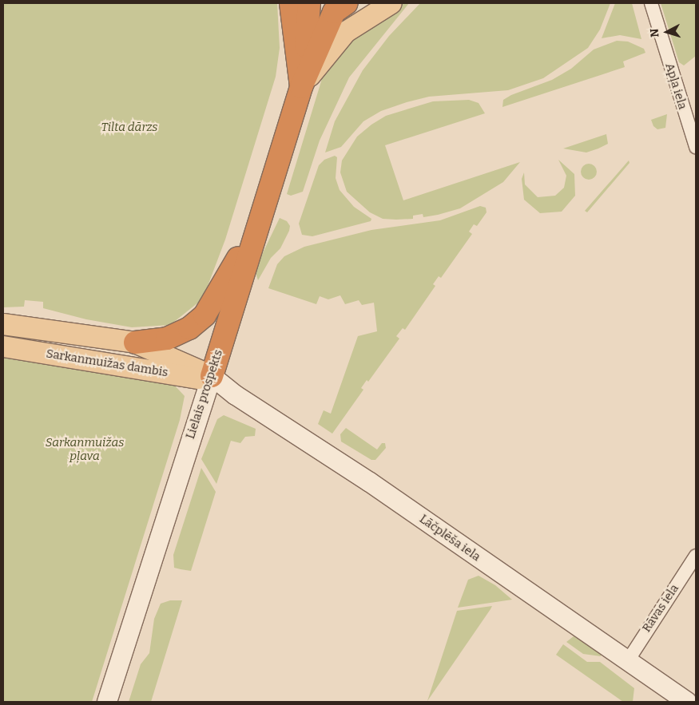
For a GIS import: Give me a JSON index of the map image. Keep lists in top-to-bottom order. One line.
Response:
{"streets":{"highway":["Lielais prospekts"],"main road":["Sarkanmuižas dambis","Lāčplēša iela"],"street":["Apļa iela","Rāvas iela"]},"crossings":[["Sarkanmuižas dambis","Lielais prospekts"],["Sarkanmuižas dambis","Lāčplēša iela"],["Lielais prospekts","Lāčplēša iela"],["Lāčplēša iela","Rāvas iela"]],"parks":["Tilta dārzs","Sarkanmuižas pļava"],"north":"left"}
